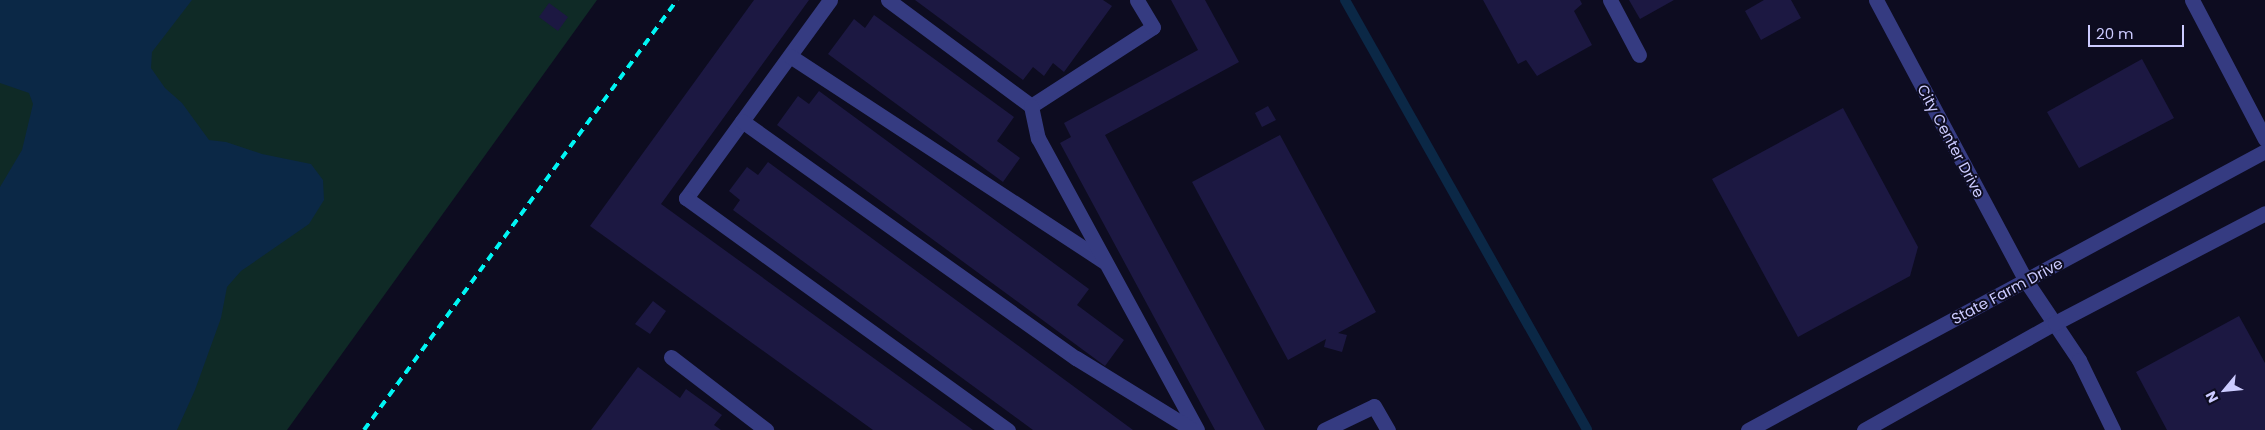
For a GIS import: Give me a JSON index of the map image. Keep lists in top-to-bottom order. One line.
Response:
{"streets":{"street":["City Center Drive","State Farm Drive"]},"crossings":[["City Center Drive","State Farm Drive"]],"scale_bar":"20 m","north":"bottom left"}
